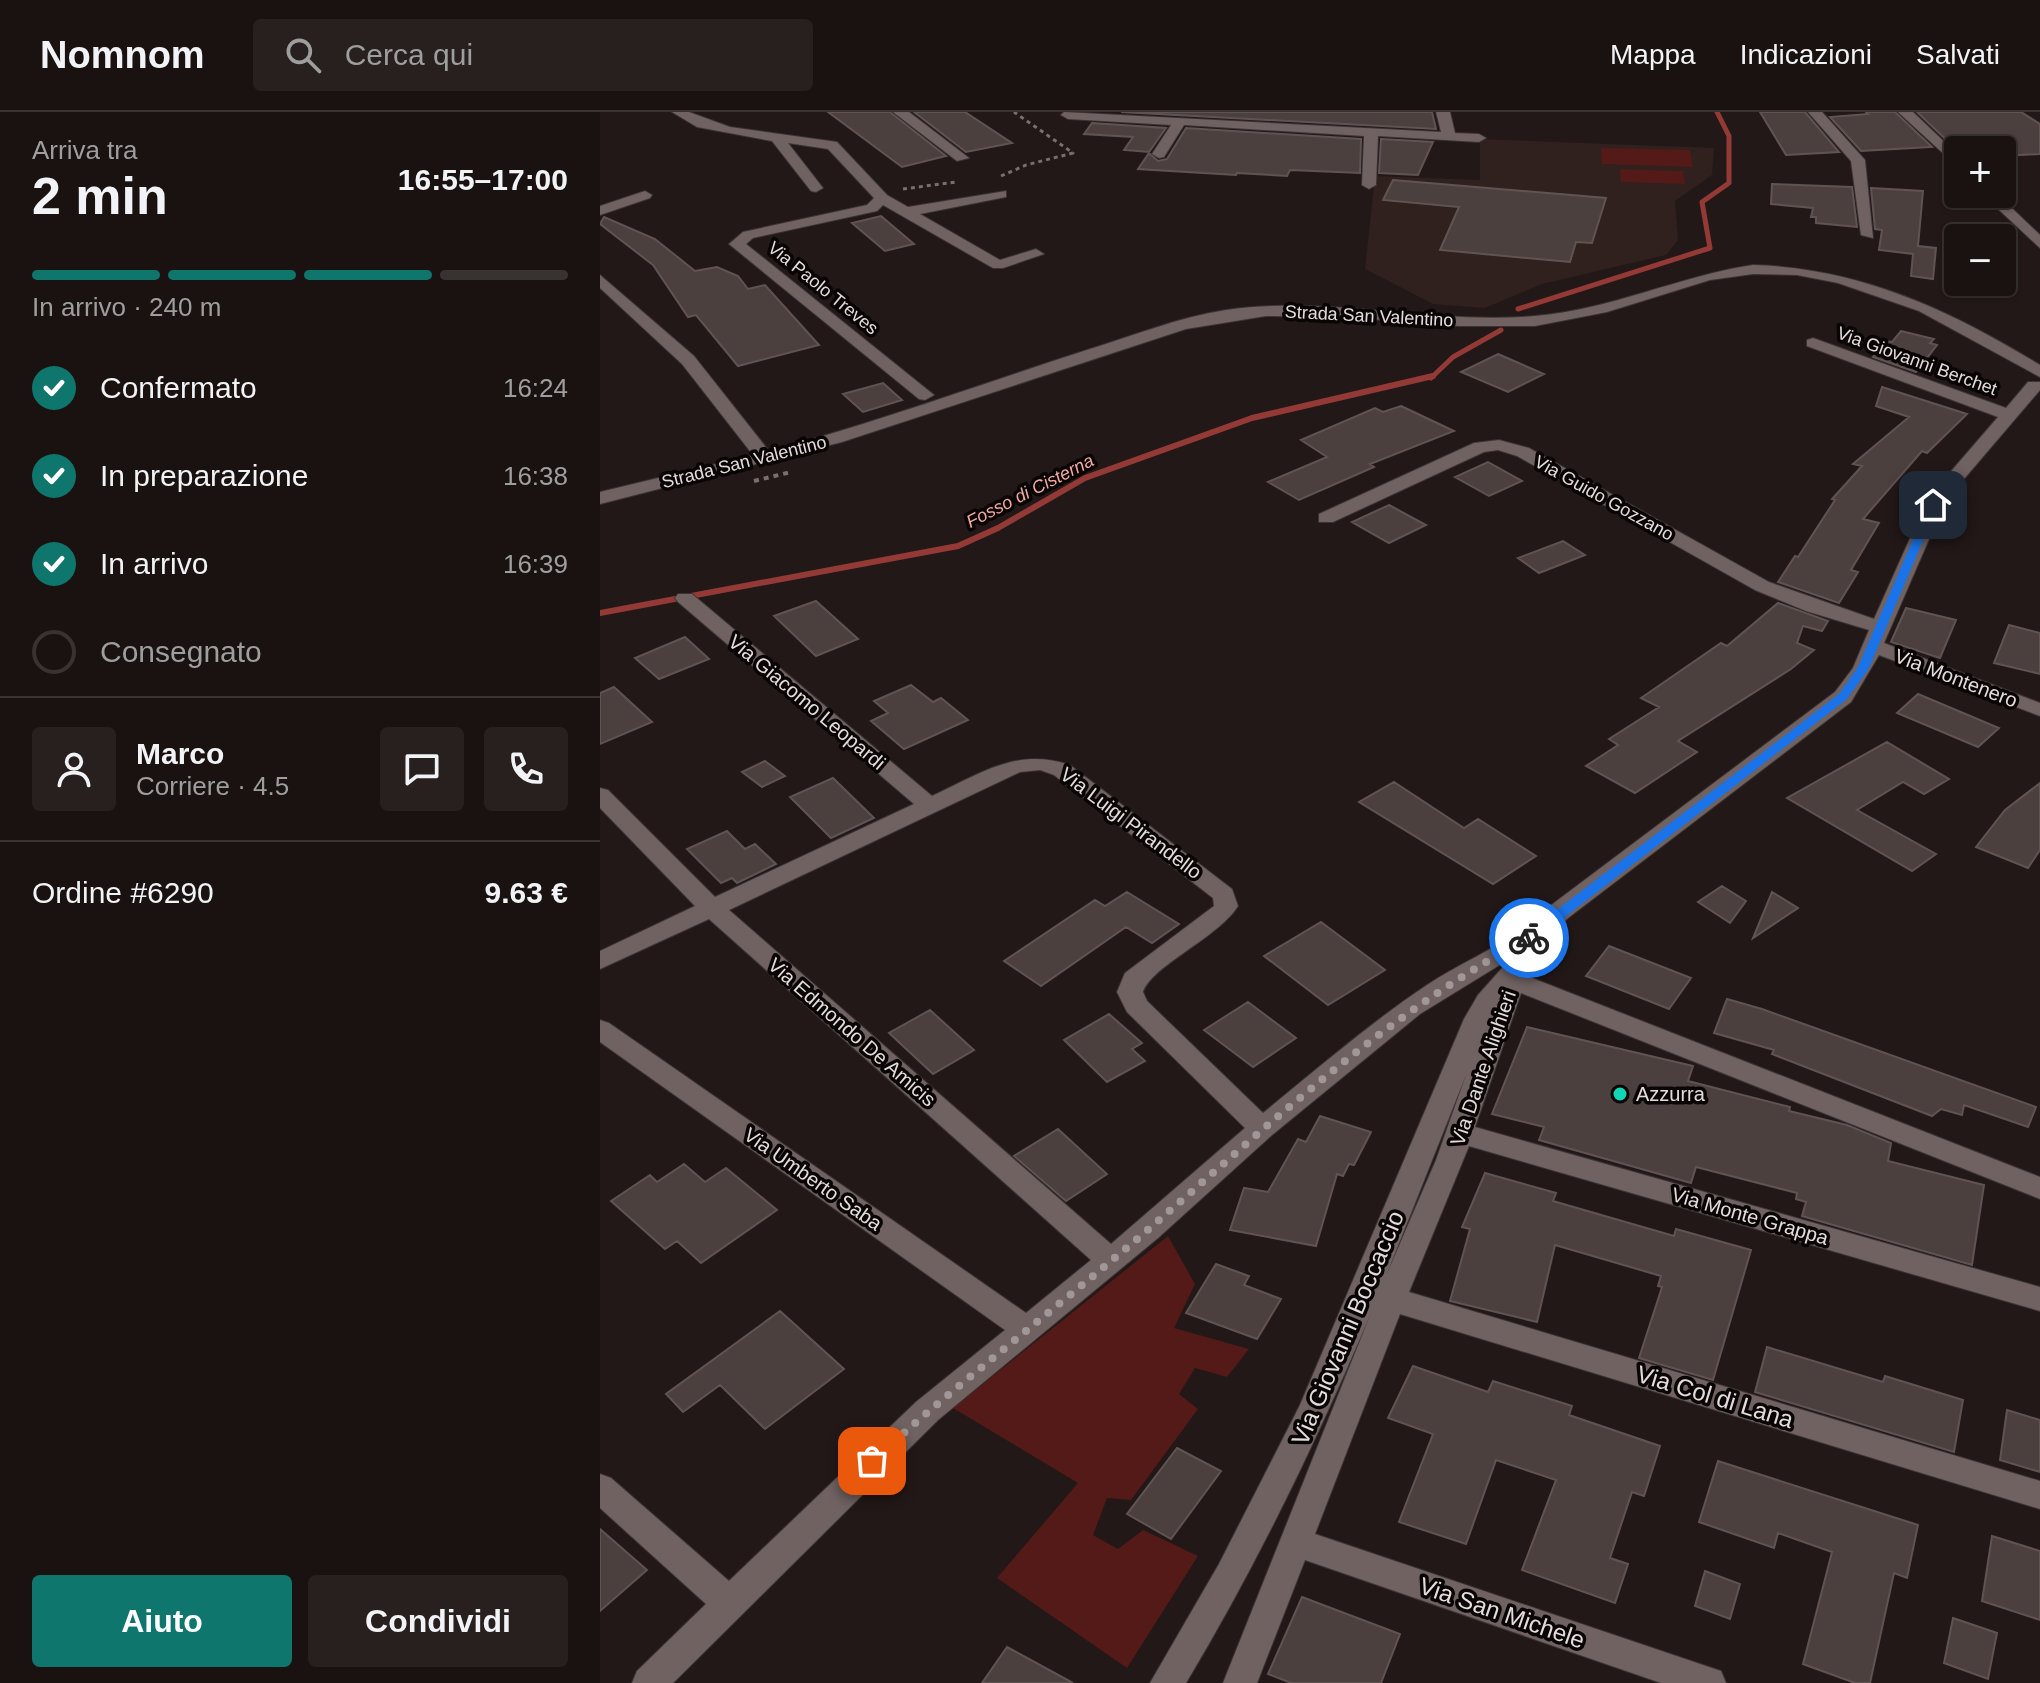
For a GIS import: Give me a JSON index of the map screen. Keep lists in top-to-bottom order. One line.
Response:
{"streets":{"street":["Via Paolo Treves","Strada San Valentino","Via Giovanni Berchet","Via Guido Gozzano","Via Montenero","Via Giacomo Leopardi","Via Luigi Pirandello","Via Edmondo De Amicis","Via Dante Alighieri","Via Umberto Saba","Via Monte Grappa","Via Giovanni Boccaccio","Via Col di Lana","Via San Michele"]},"crossings":[["Strada San Valentino","Via Dante Alighieri"],["Via Giovanni Berchet","Via Dante Alighieri"],["Via Guido Gozzano","Via Montenero"],["Via Guido Gozzano","Via Dante Alighieri"],["Via Montenero","Via Dante Alighieri"],["Via Giacomo Leopardi","Via Luigi Pirandello"],["Via Luigi Pirandello","Via Edmondo De Amicis"],["Via Dante Alighieri","Via Monte Grappa"],["Via Dante Alighieri","Via Giovanni Boccaccio"],["Via Dante Alighieri","Via Col di Lana"],["Via Dante Alighieri","Via San Michele"]],"water":["Fosso di Cisterna"],"places":["Azzurra"],"page":{"header":"Nomnom","search":"Cerca qui","nav":["Mappa","Indicazioni","Salvati"],"heading":["2 min","Arriva tra","16:55–17:00"],"panel":["Marco","Corriere · 4.5","Ordine #6290","9.63 €"],"map_buttons":["+","−"],"bar":"In arrivo · 240 m","list":[["Confermato","16:24"],["In preparazione","16:38"],["In arrivo","16:39"],"Consegnato"],"buttons":["Aiuto","Condividi"]}}
